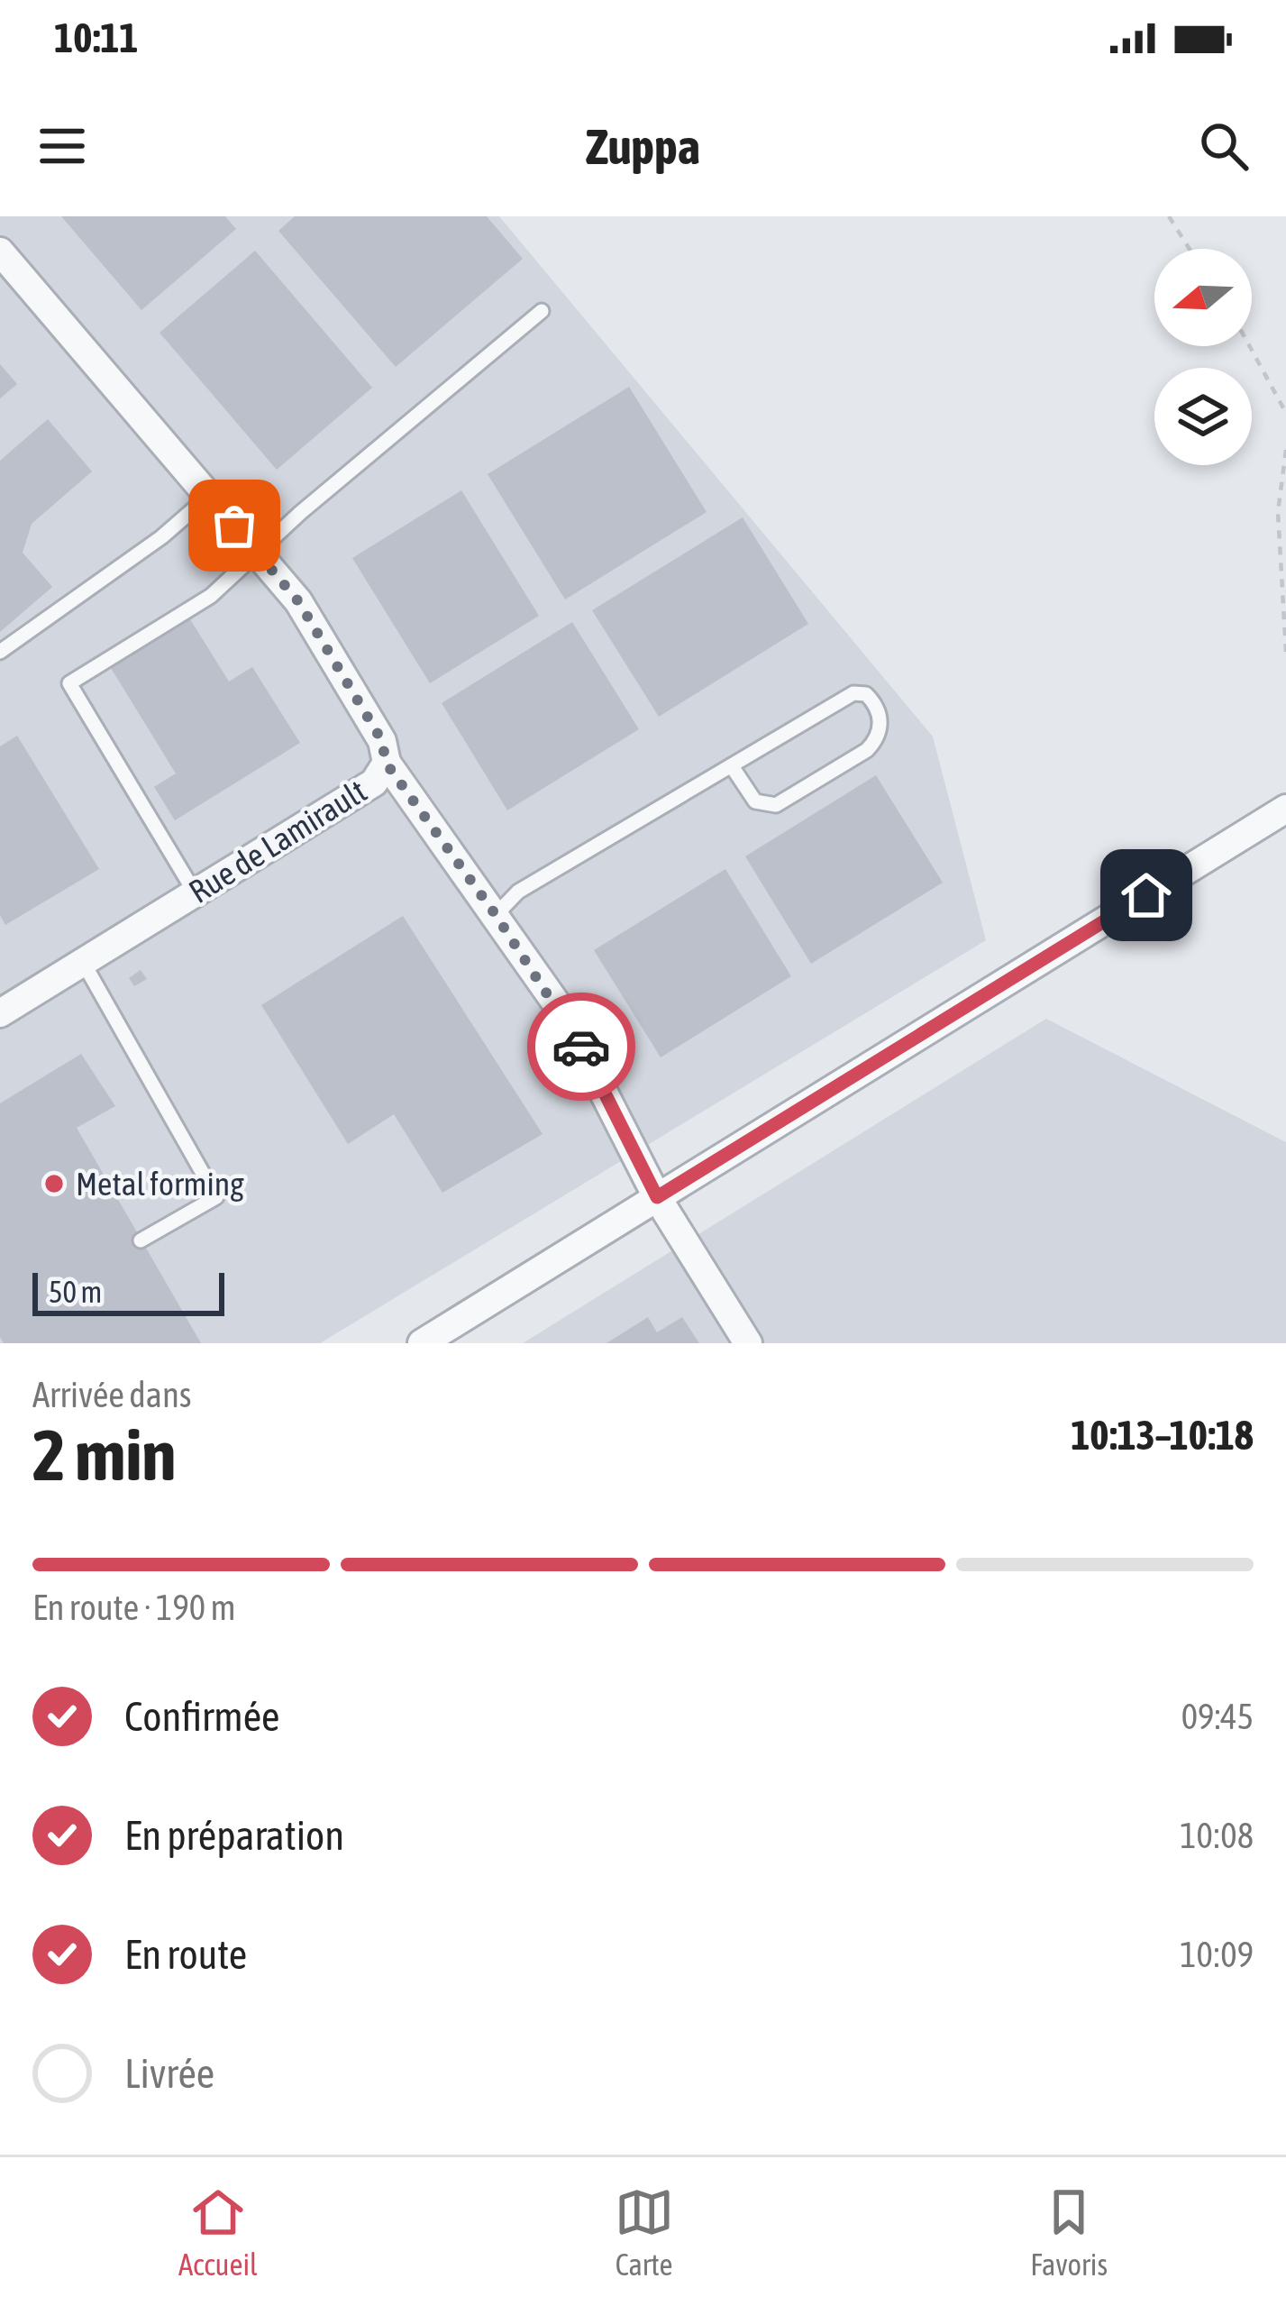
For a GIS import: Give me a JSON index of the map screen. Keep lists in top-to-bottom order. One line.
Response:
{"streets":{"street":["Rue de Lamirault"]},"places":["Metal forming"],"scale_bar":"50 m","north":"left","page":{"status":"10:11","header":"Zuppa","scale":"50 m","heading":["2 min","Arrivée dans","10:13–10:18"],"bar":"En route · 190 m","list":[["Confirmée","09:45"],["En préparation","10:08"],["En route","10:09"],"Livrée"],"tabs":["Accueil","Carte","Favoris"]}}
